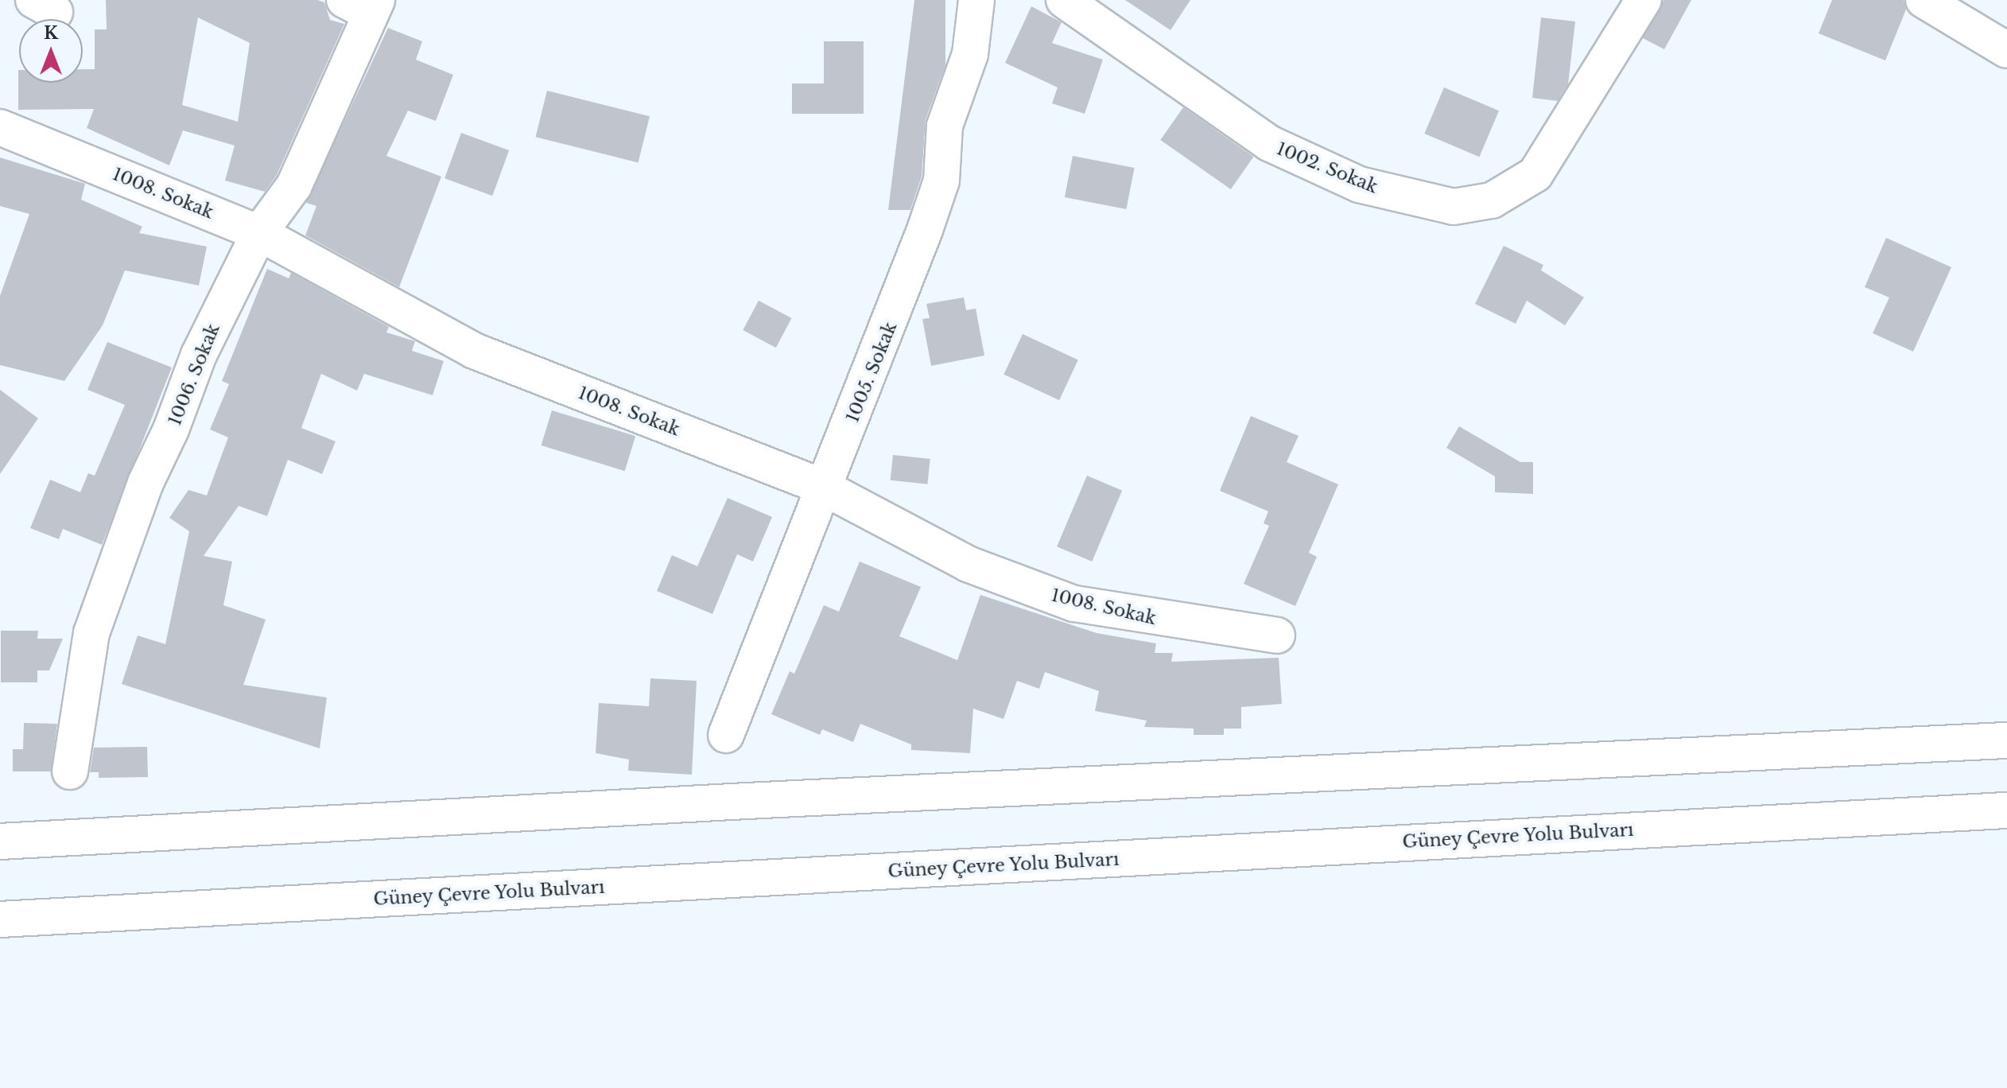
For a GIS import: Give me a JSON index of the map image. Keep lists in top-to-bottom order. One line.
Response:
{"streets":{"main road":["1002. Sokak","1008. Sokak","1005. Sokak","1006. Sokak","Güney Çevre Yolu Bulvarı"]},"crossings":[["1008. Sokak","1005. Sokak"],["1008. Sokak","1006. Sokak"]],"north":"top"}
